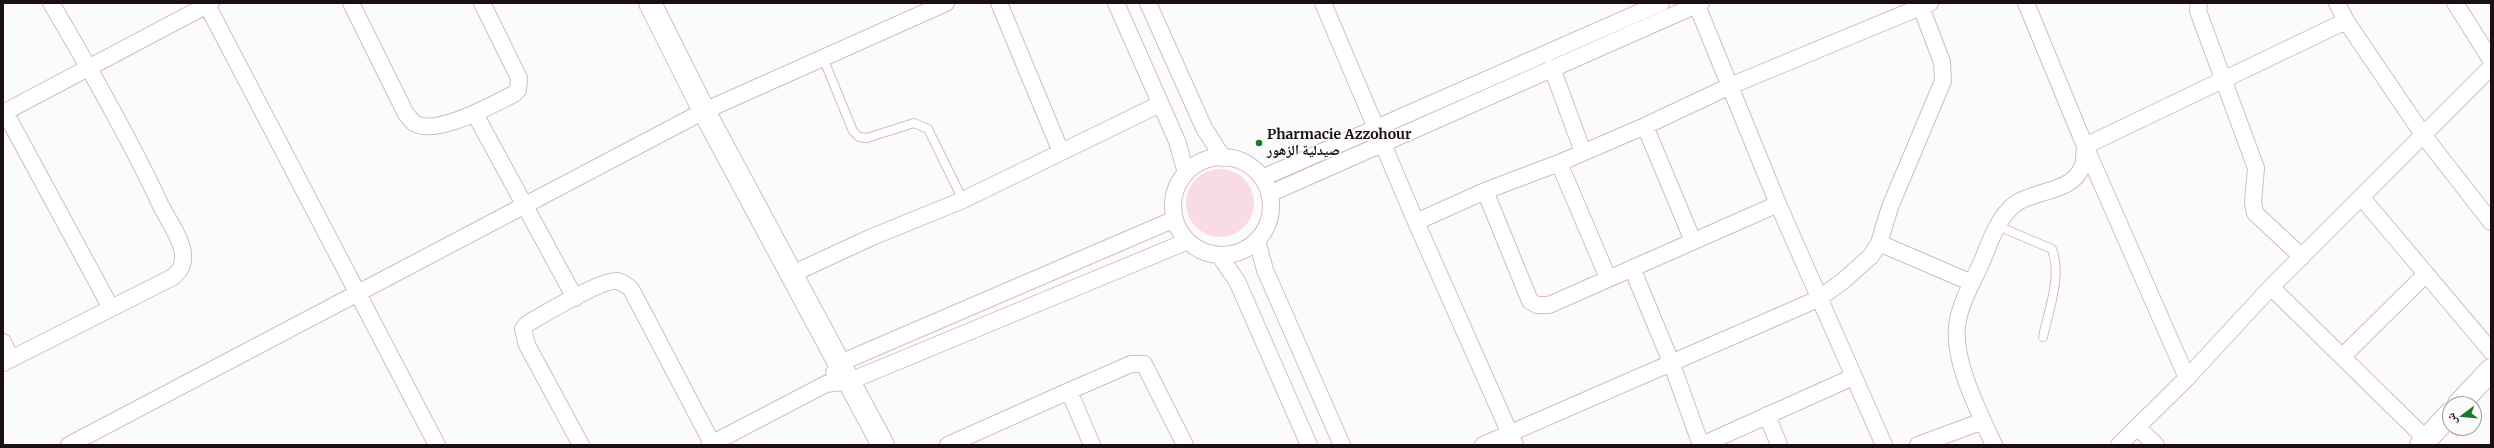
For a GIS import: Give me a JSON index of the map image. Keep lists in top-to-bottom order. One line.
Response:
{"places":["Pharmacie Azzohour صيدلية الزهور"],"north":"left"}
